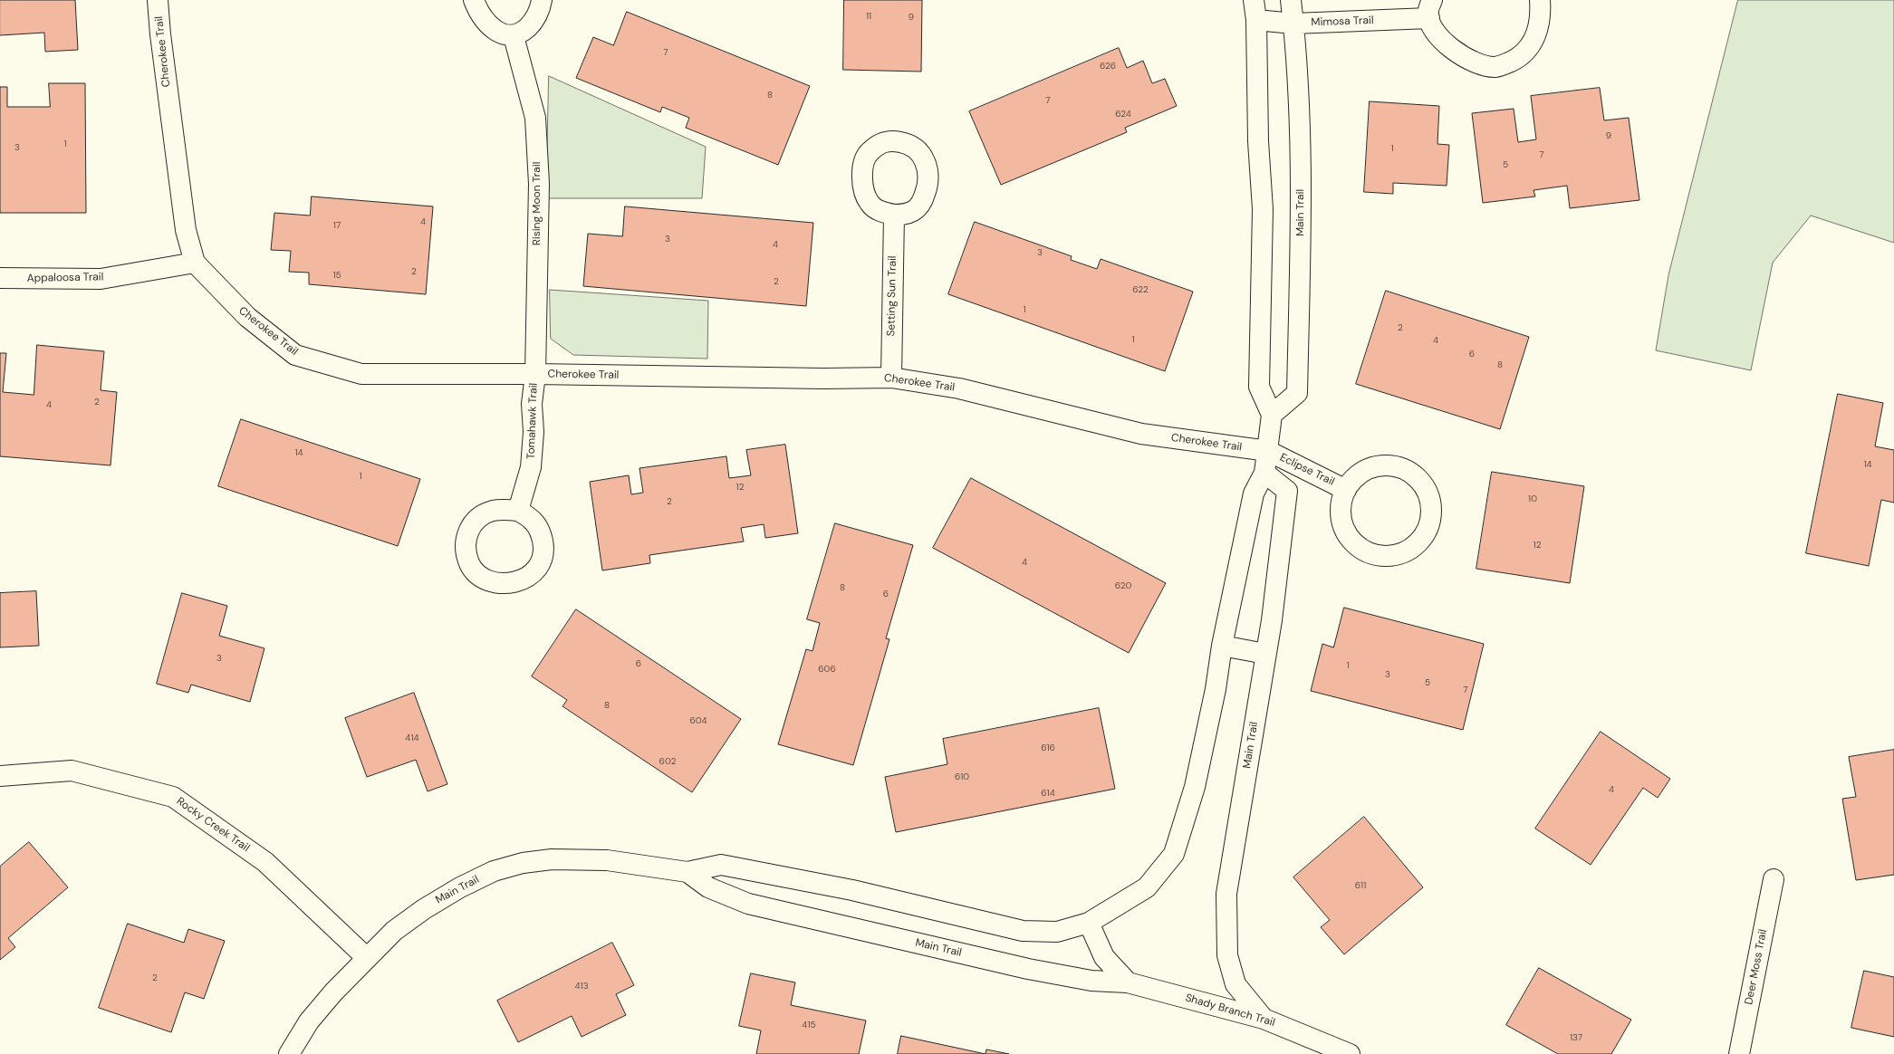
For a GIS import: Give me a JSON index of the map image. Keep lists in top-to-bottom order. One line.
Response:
{"streets":{"street":["Mimosa Trail","Cherokee Trail","Rising Moon Trail","Main Trail","Appaloosa Trail","Setting Sun Trail","Tomahawk Trail","Eclipse Trail","Rocky Creek Trail","Deer Moss Trail","Shady Branch Trail"]},"crossings":[["Mimosa Trail","Main Trail"],["Cherokee Trail","Rising Moon Trail"],["Cherokee Trail","Main Trail"],["Cherokee Trail","Appaloosa Trail"],["Cherokee Trail","Setting Sun Trail"],["Cherokee Trail","Tomahawk Trail"],["Cherokee Trail","Eclipse Trail"],["Rising Moon Trail","Tomahawk Trail"],["Main Trail","Eclipse Trail"],["Main Trail","Rocky Creek Trail"],["Main Trail","Shady Branch Trail"]],"house_numbers":["11","9","7","626","8","7","624","9","1","3","1","7","5","4","17","3","4","3","2","15","2","622","1","2","1","4","6","8","2","4","14","14","1","12","10","2","12","4","620","8","6","3","6","1","606","3","5","7","8","604","414","616","602","610","4","614","611","2","413","415","137"]}
